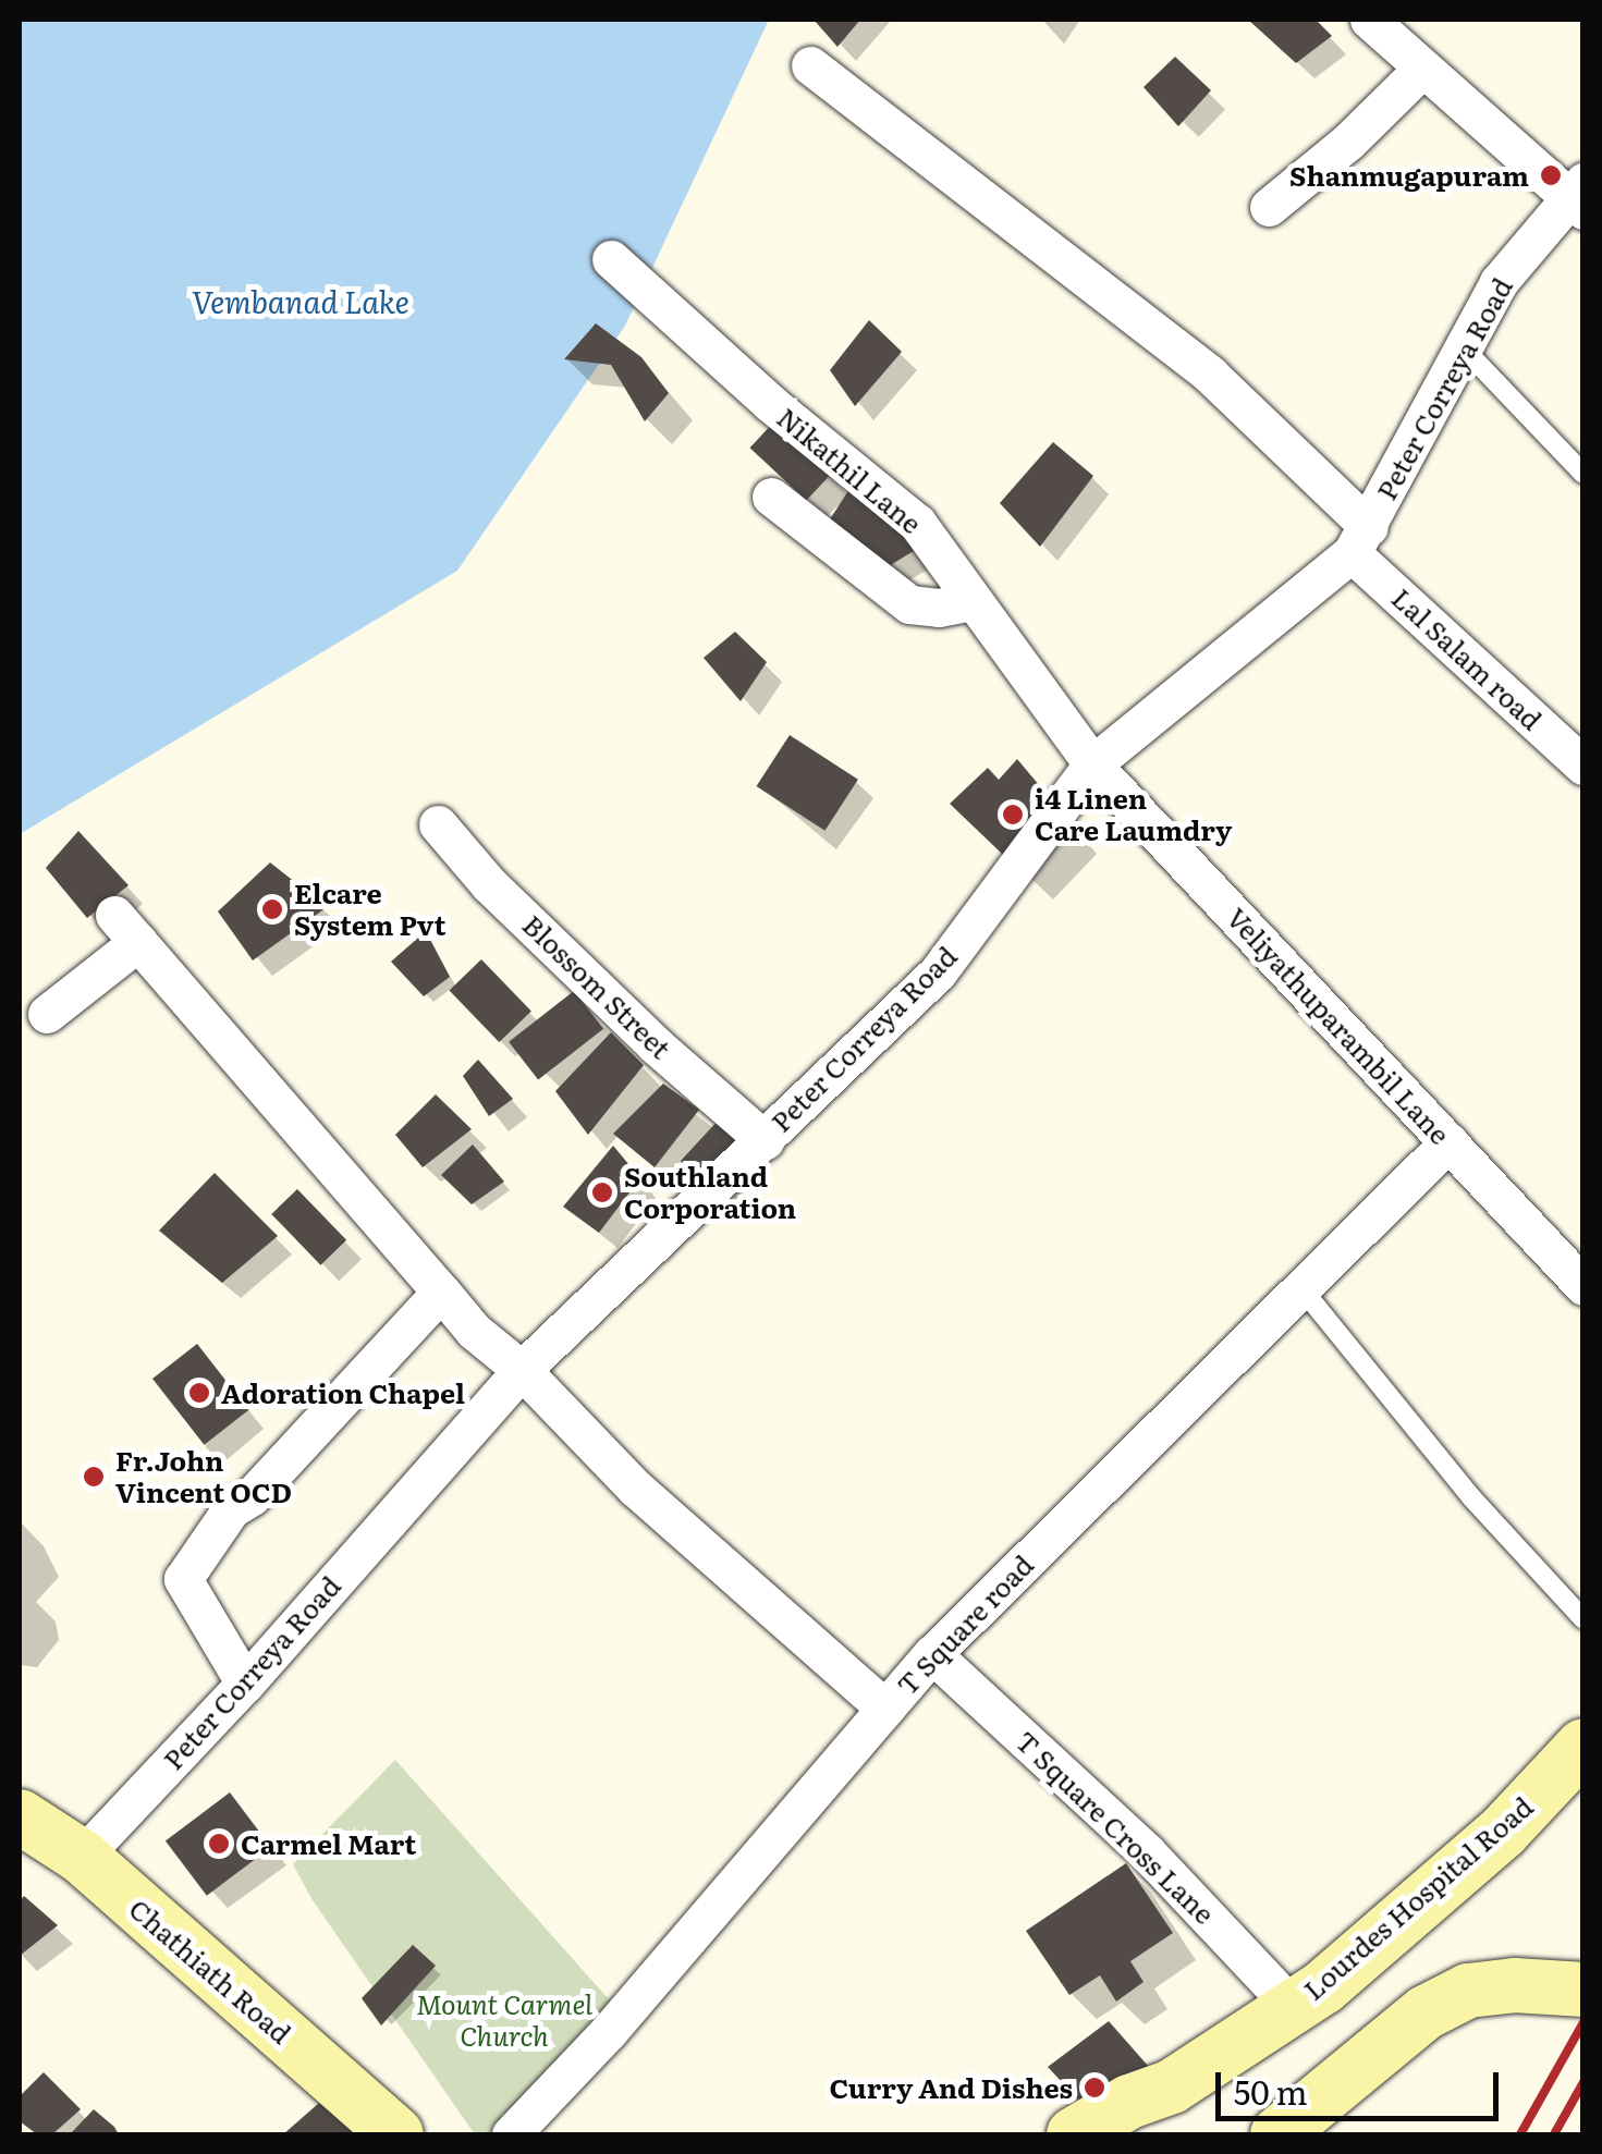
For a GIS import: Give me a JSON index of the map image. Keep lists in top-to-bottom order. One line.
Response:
{"streets":{"main road":["Lourdes Hospital Road","Chathiath Road"],"street":["Peter Correya Road","Nikathil Lane","Lal Salam road","Blossom Street","Veliyathuparambil Lane","T Square road","T Square Cross Lane"]},"crossings":[["Peter Correya Road","Nikathil Lane"],["Peter Correya Road","Lal Salam road"],["Peter Correya Road","Blossom Street"],["Peter Correya Road","Veliyathuparambil Lane"],["Peter Correya Road","Chathiath Road"],["Nikathil Lane","Veliyathuparambil Lane"],["Veliyathuparambil Lane","T Square road"],["T Square road","T Square Cross Lane"],["T Square Cross Lane","Lourdes Hospital Road"]],"water":["Vembanad Lake"],"parks":["Mount Carmel Church"],"places":["Shanmugapuram","i4 Linen Care Laumdry","Elcare System Pvt","Southland Corporation","Adoration Chapel","Fr.John Vincent OCD","Carmel Mart","Curry And Dishes"],"scale_bar":"50 m"}
